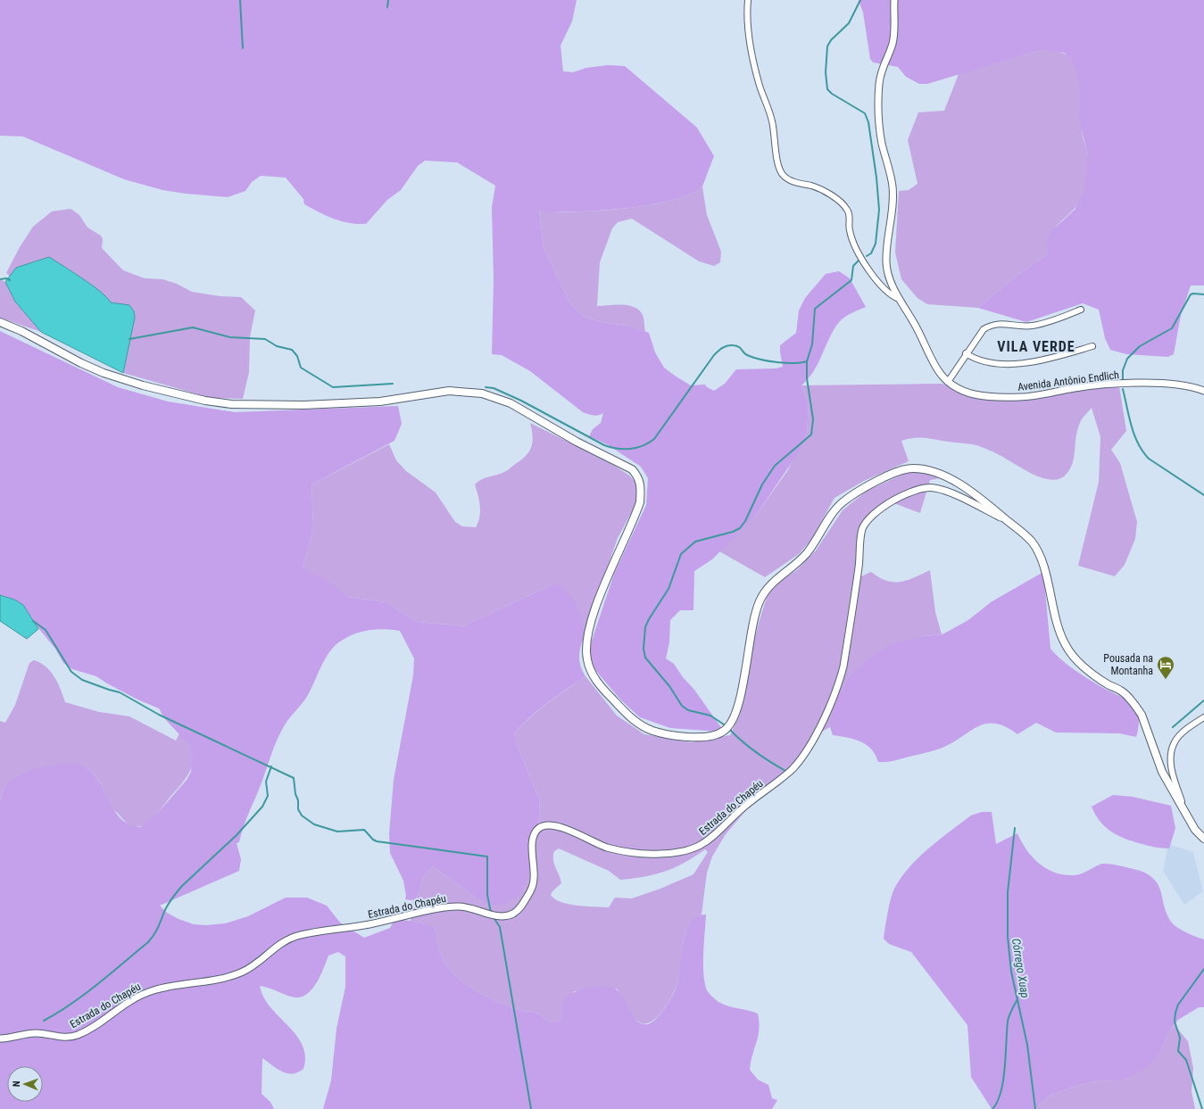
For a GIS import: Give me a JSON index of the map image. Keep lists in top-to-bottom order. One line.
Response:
{"streets":{"street":["Avenida Antônio Endlich","Estrada do Chapéu"]},"districts":["VILA VERDE"],"water":["Córrego Xuap"],"places":{"hotel":["Pousada na Montanha"]},"north":"left"}
